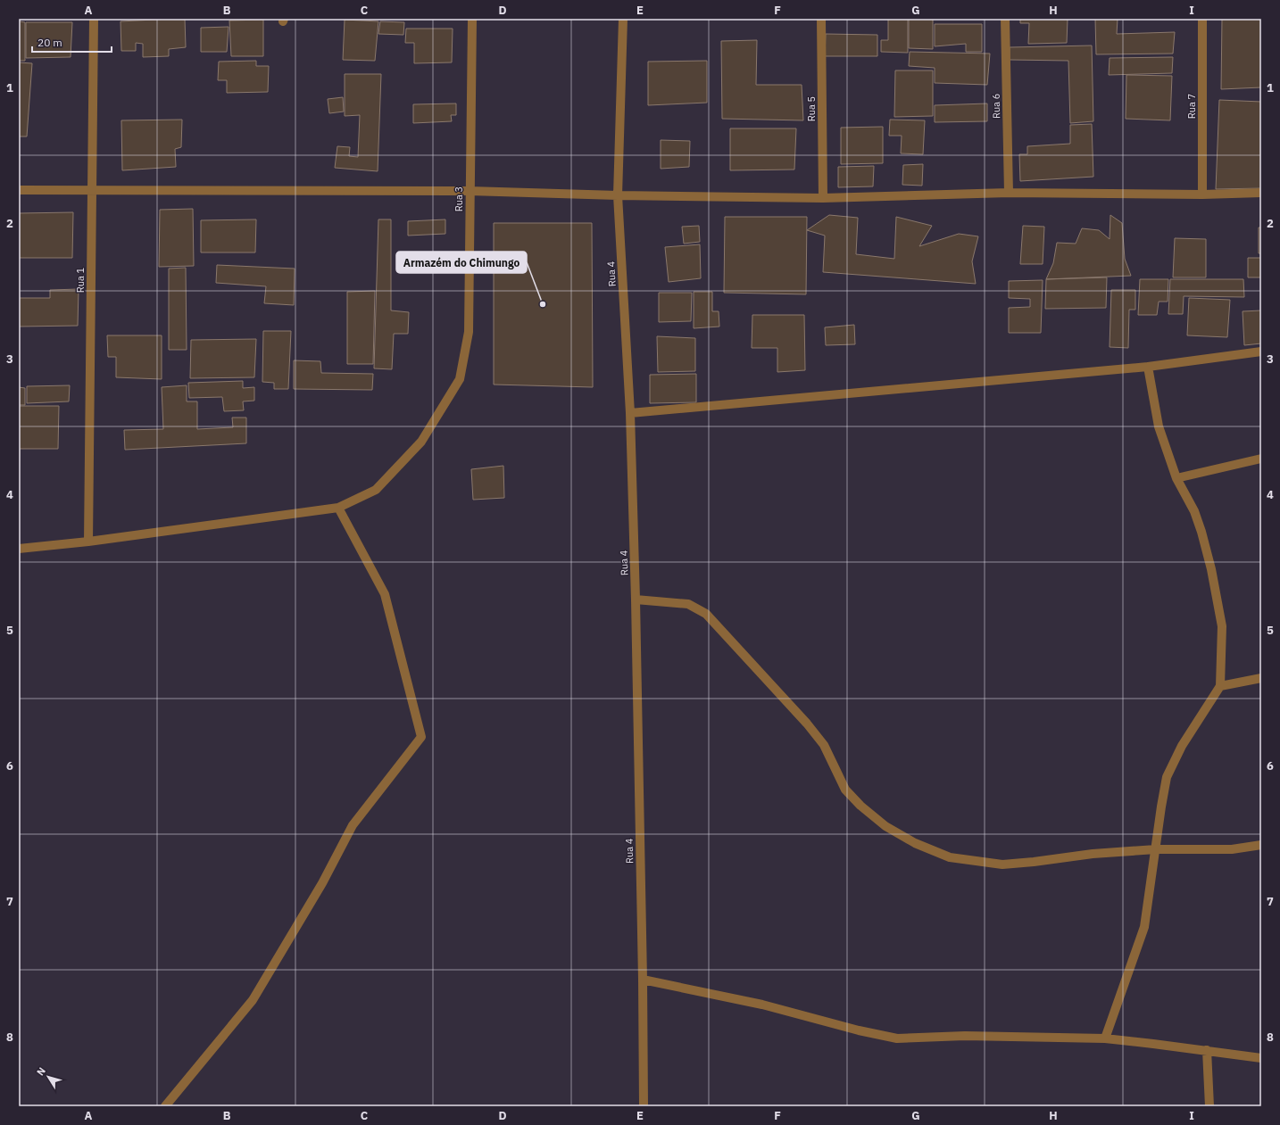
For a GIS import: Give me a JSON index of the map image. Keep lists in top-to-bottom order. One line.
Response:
{"streets":{"street":["Rua 6","Rua 7","Rua 5","Rua 3","Rua 4","Rua 1"]},"places":["Armazém do Chimungo"],"scale_bar":"20 m","north":"top left","grid":{"columns":["A","B","C","D","E","F","G","H","I"],"rows":["1","2","3","4","5","6","7","8"]}}
